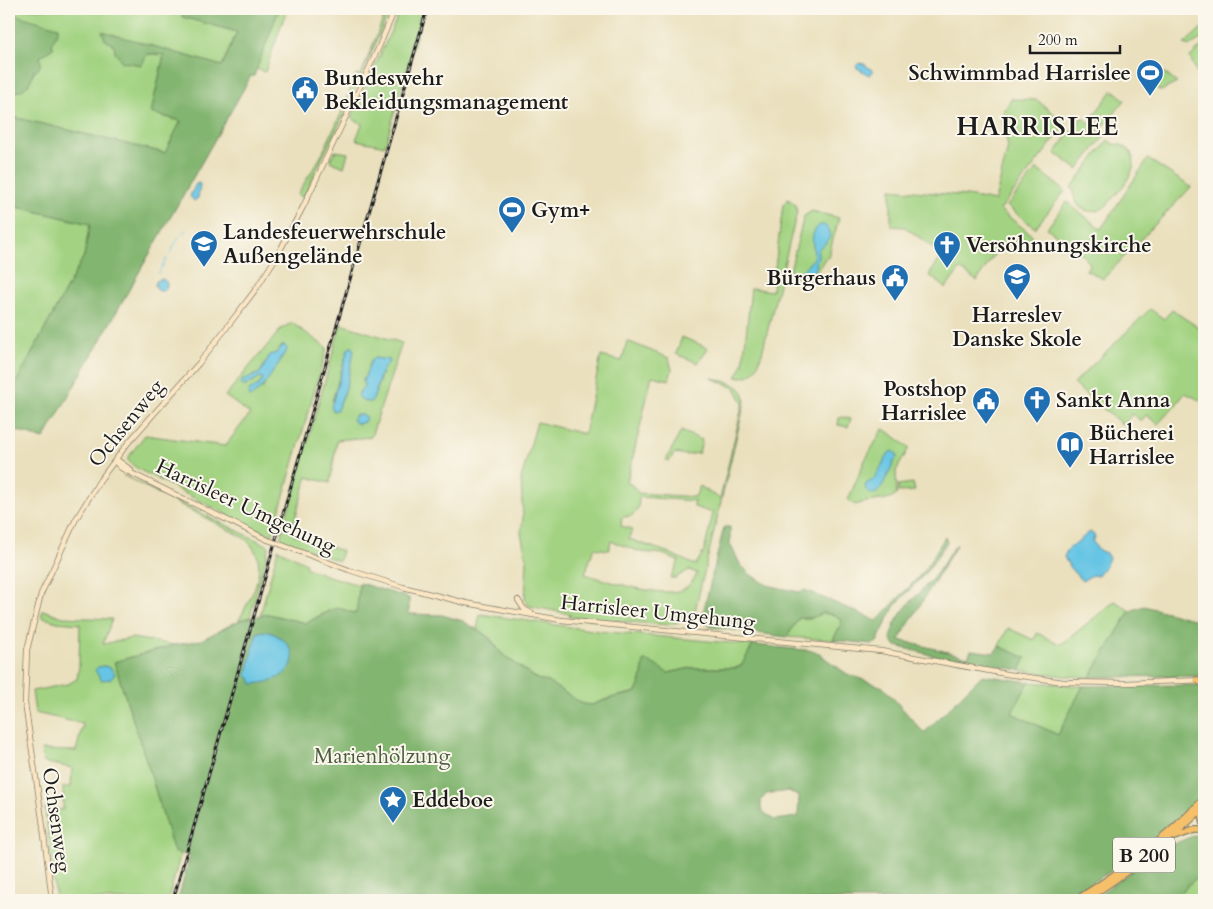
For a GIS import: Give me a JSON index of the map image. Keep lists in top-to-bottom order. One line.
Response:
{"streets":{"highway":["B 200"],"main road":["Ochsenweg","Harrisleer Umgehung"]},"crossings":[["Ochsenweg","Harrisleer Umgehung"]],"districts":["HARRISLEE"],"parks":["Marienhölzung"],"places":{"sports":["Schwimmbad Harrislee","Gym+"],"public building":["Bundeswehr Bekleidungsmanagement","Bürgerhaus","Postshop Harrislee"],"school or university":["Landesfeuerwehrschule Außengelände","Harreslev Danske Skole"],"church":["Versöhnungskirche","Sankt Anna"],"library":["Bücherei Harrislee"],"place":["Eddeboe"]},"scale_bar":"200 m"}
